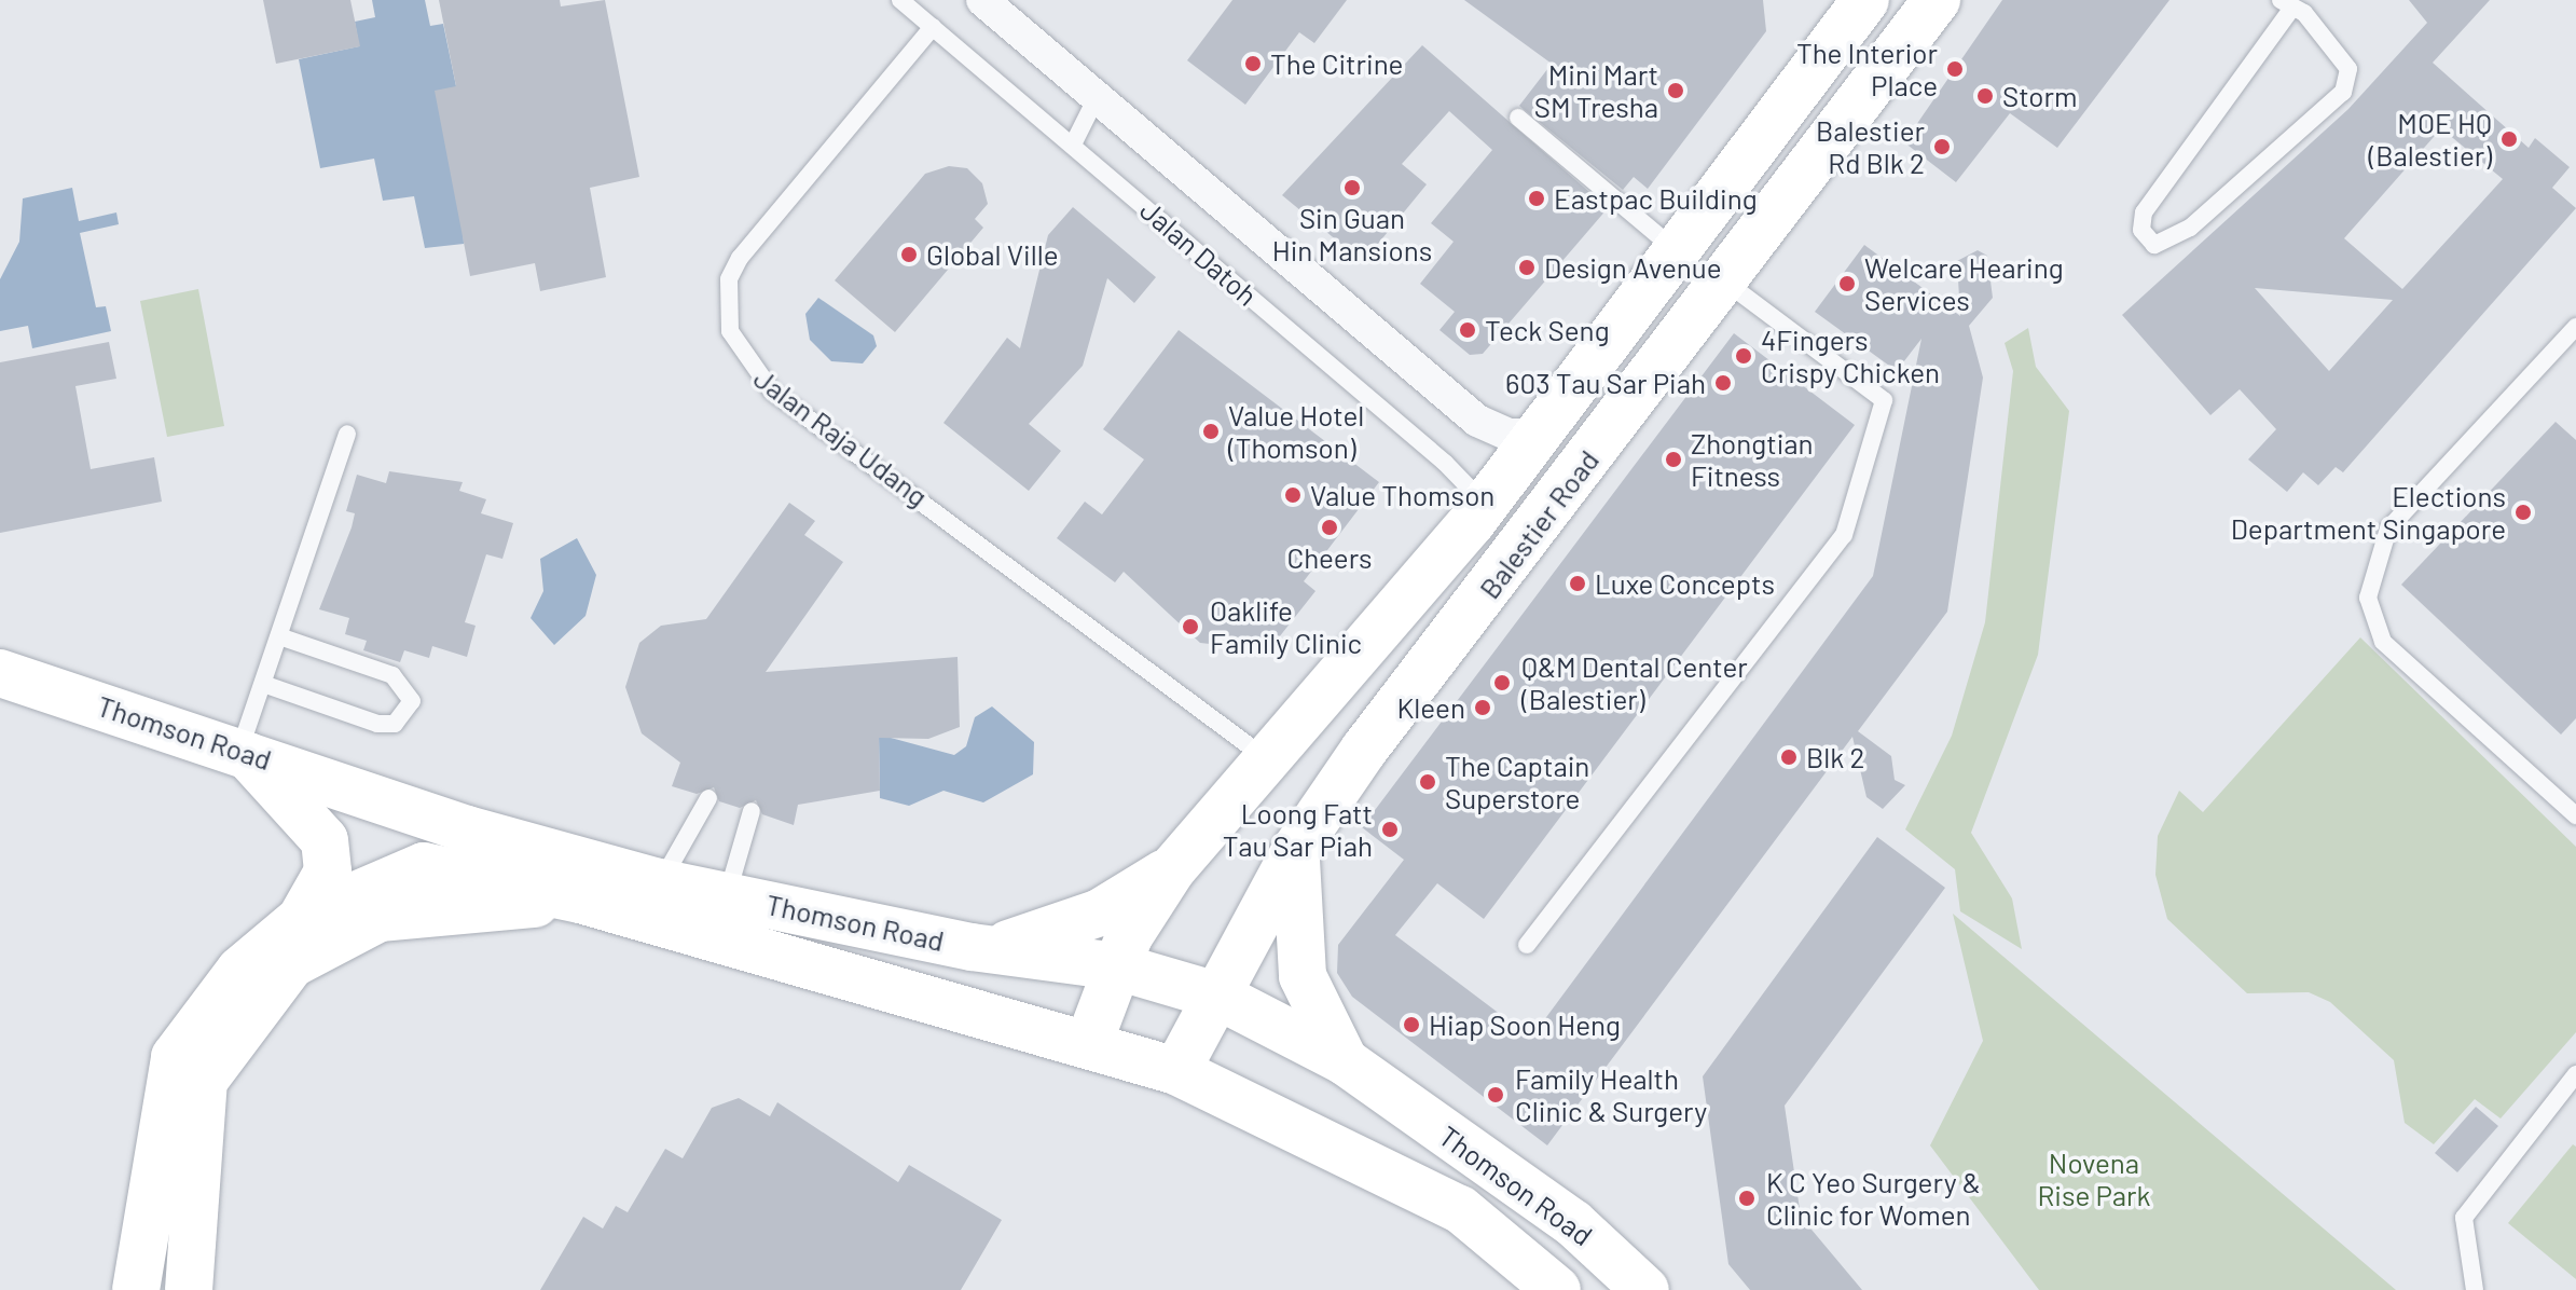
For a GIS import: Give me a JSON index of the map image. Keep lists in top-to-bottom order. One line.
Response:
{"streets":{"main road":["Balestier Road","Thomson Road"],"street":["Jalan Datoh"],"lane":["Jalan Raja Udang"]},"crossings":[["Jalan Datoh","Jalan Raja Udang"],["Jalan Datoh","Balestier Road"],["Jalan Raja Udang","Balestier Road"],["Balestier Road","Thomson Road"]],"parks":["Novena Rise Park"],"places":["The Citrine","The Interior Place","Mini Mart SM Tresha","Storm","MOE HQ (Balestier)","Balestier Rd Blk 2","Sin Guan Hin Mansions","Eastpac Building","Global Ville","Design Avenue","Welcare Hearing Services","Teck Seng","4Fingers Crispy Chicken","603 Tau Sar Piah","Value Hotel (Thomson)","Zhongtian Fitness","Value Thomson","Elections Department Singapore","Cheers","Luxe Concepts","Oaklife Family Clinic","Q&M Dental Center (Balestier)","Kleen","Blk 2","The Captain Superstore","Loong Fatt Tau Sar Piah","Hiap Soon Heng","Family Health Clinic & Surgery","K C Yeo Surgery & Clinic for Women"]}
